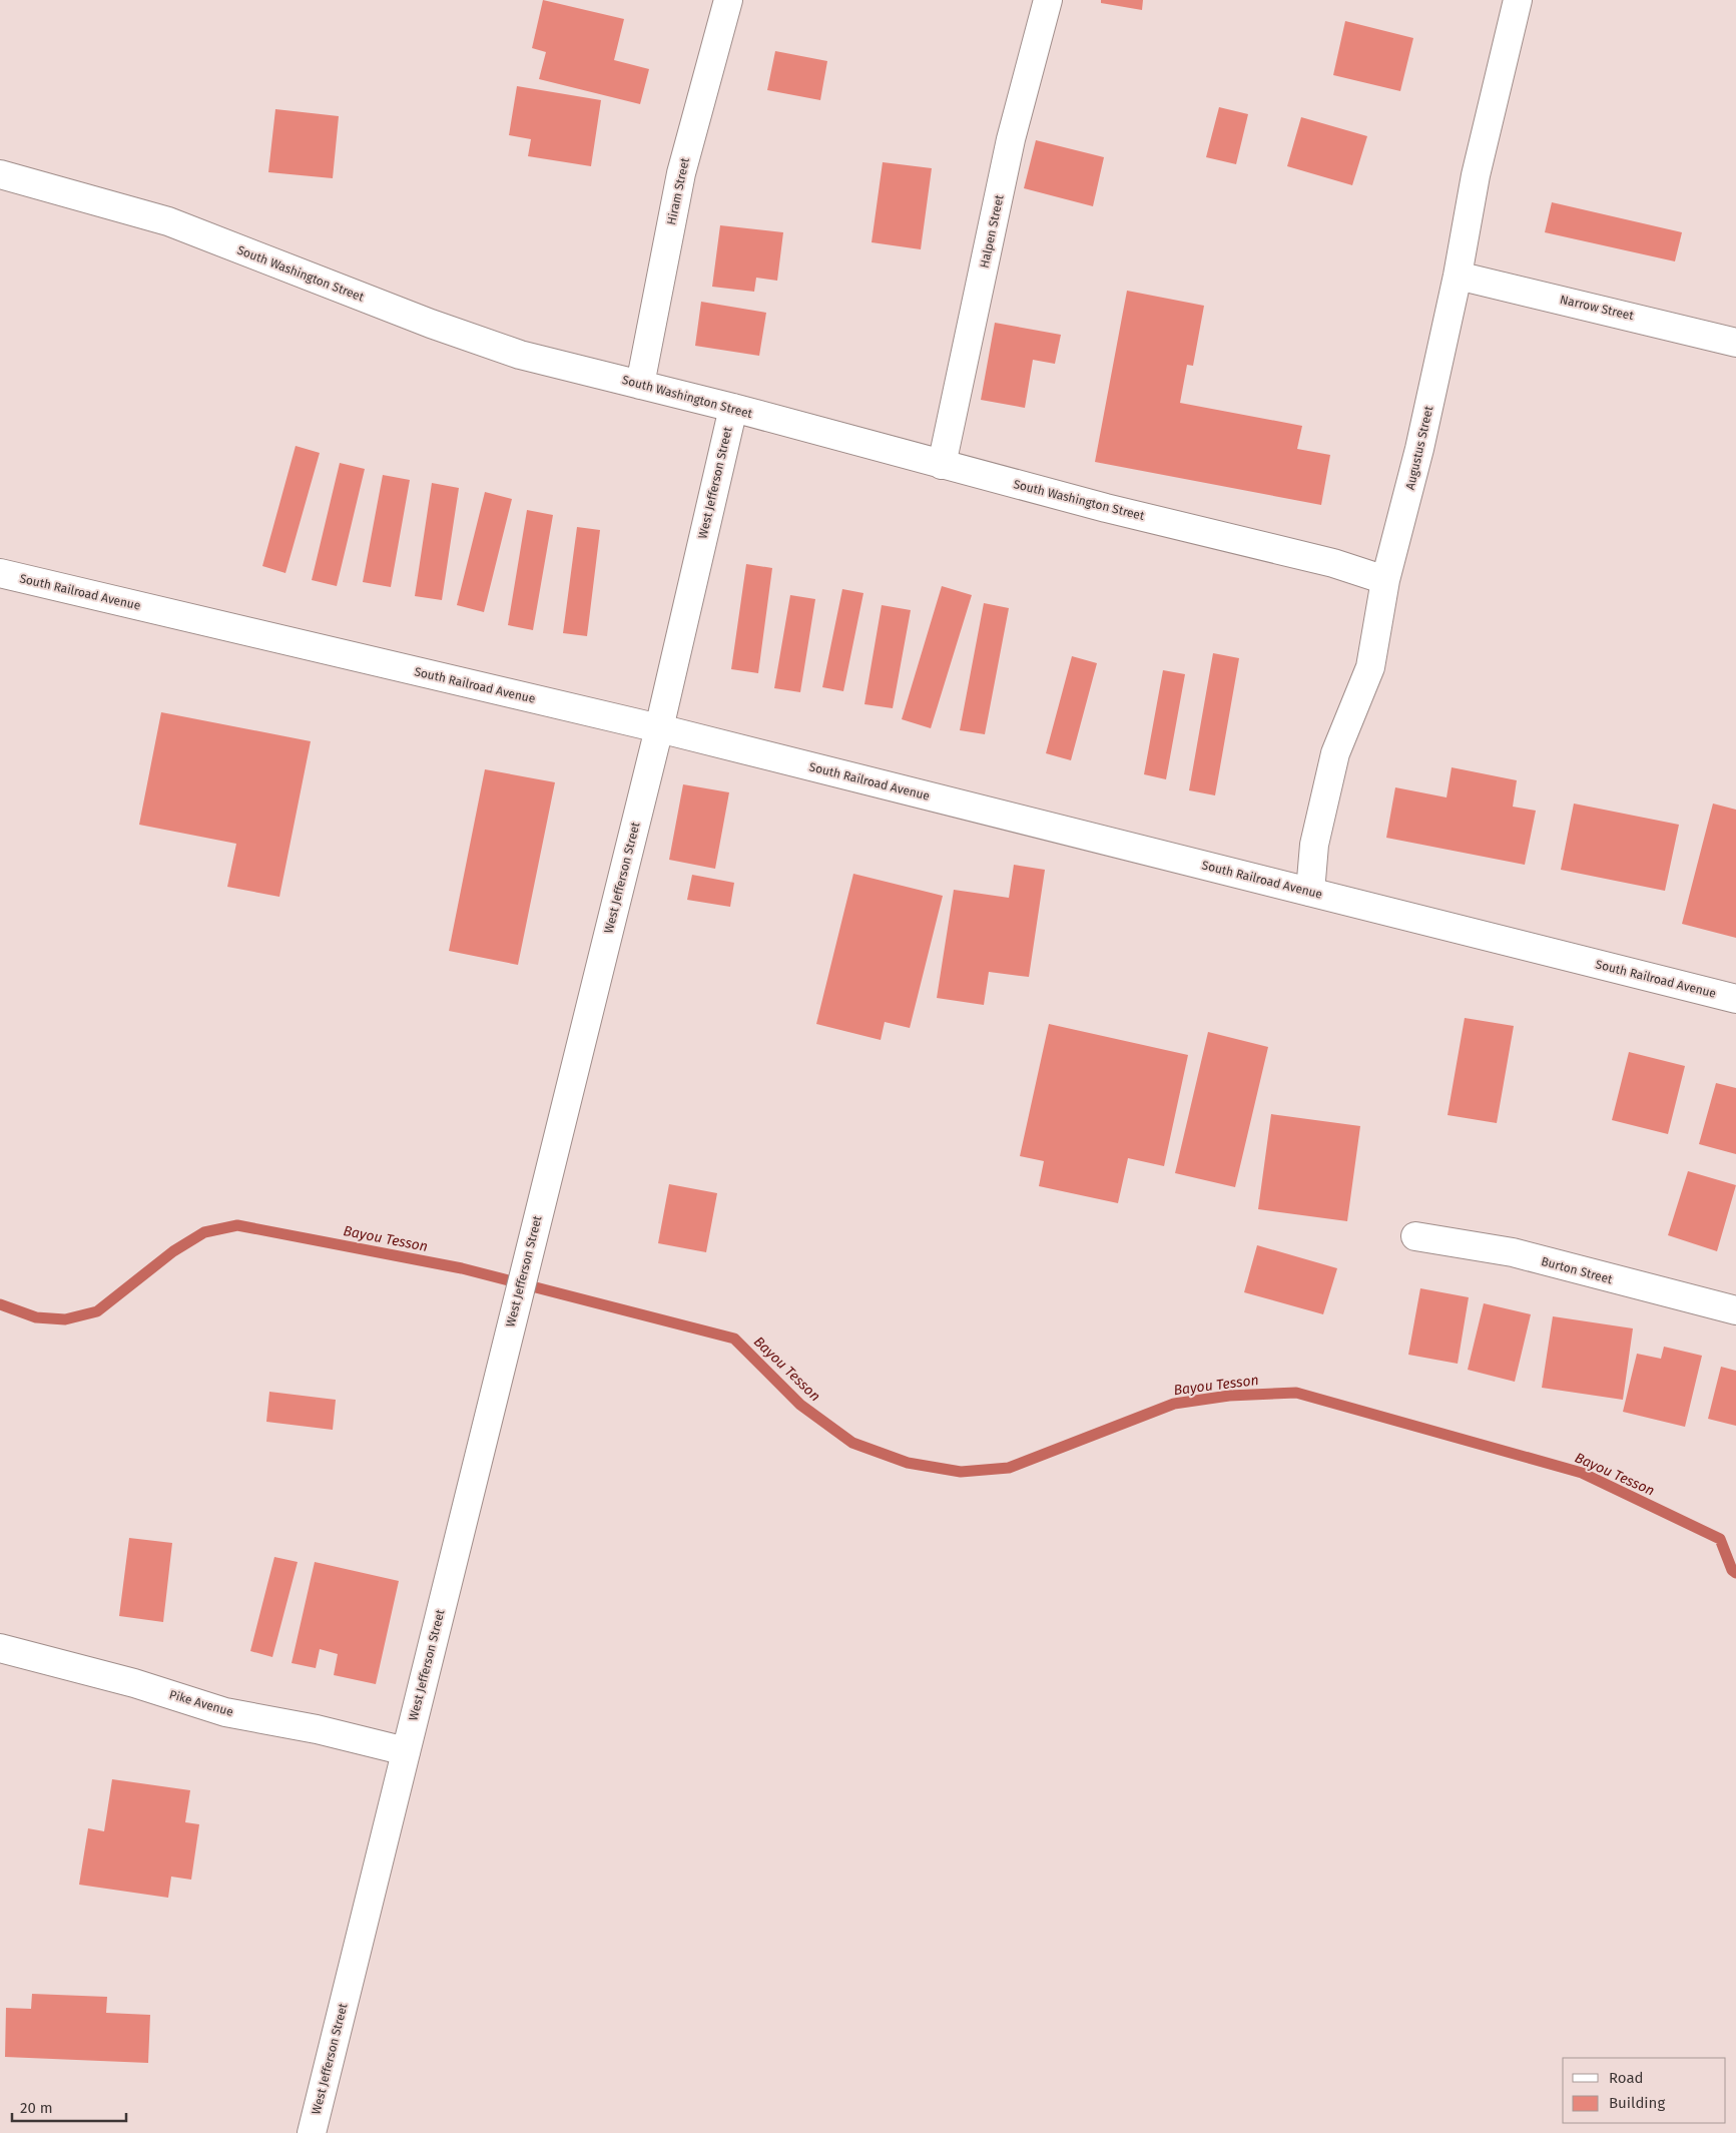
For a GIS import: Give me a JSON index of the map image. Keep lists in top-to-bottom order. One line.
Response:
{"streets":{"street":["Hiram Street","Halpen Street","South Washington Street","Narrow Street","Augustus Street","West Jefferson Street","South Railroad Avenue","Burton Street","Pike Avenue"]},"crossings":[["Hiram Street","South Washington Street"],["Halpen Street","South Washington Street"],["South Washington Street","Augustus Street"],["South Washington Street","West Jefferson Street"],["Narrow Street","Augustus Street"],["Augustus Street","South Railroad Avenue"],["West Jefferson Street","South Railroad Avenue"],["West Jefferson Street","Pike Avenue"]],"water":["Bayou Tesson"],"legend":["Road","Building"],"scale_bar":"20 m"}
